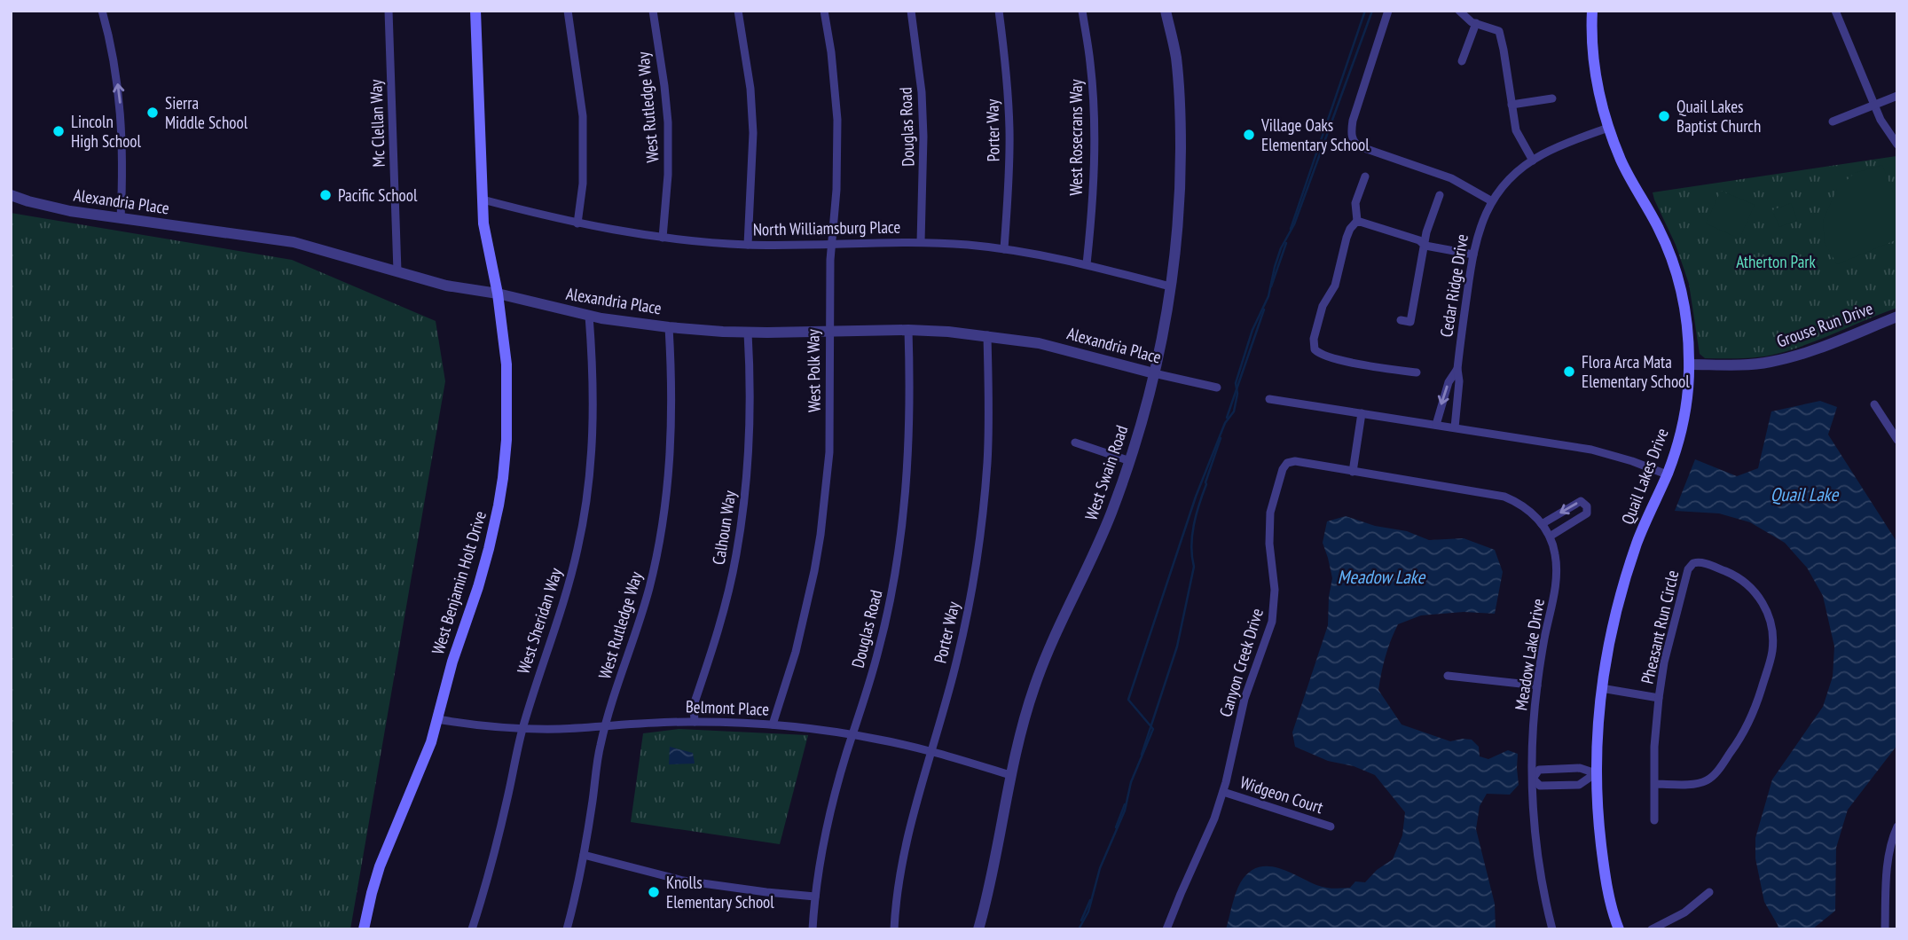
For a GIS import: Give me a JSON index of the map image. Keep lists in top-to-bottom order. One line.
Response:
{"streets":{"main road":["Quail Lakes Drive","West Benjamin Holt Drive"],"street":["West Rutledge Way","Mc Clellan Way","Douglas Road","Porter Way","West Rosecrans Way","Alexandria Place","North Williamsburg Place","Cedar Ridge Drive","Grouse Run Drive","West Polk Way","West Swain Road","Calhoun Way","West Sheridan Way","Pheasant Run Circle","Meadow Lake Drive","Canyon Creek Drive","Belmont Place","Widgeon Court"]},"crossings":[["West Rutledge Way","Alexandria Place"],["West Rutledge Way","North Williamsburg Place"],["West Rutledge Way","Belmont Place"],["Mc Clellan Way","Alexandria Place"],["Douglas Road","Alexandria Place"],["Douglas Road","North Williamsburg Place"],["Douglas Road","Belmont Place"],["Porter Way","Alexandria Place"],["Porter Way","North Williamsburg Place"],["Porter Way","Belmont Place"],["West Rosecrans Way","North Williamsburg Place"],["Alexandria Place","West Polk Way"],["Alexandria Place","West Swain Road"],["Alexandria Place","Calhoun Way"],["Alexandria Place","West Benjamin Holt Drive"],["Alexandria Place","West Sheridan Way"],["North Williamsburg Place","West Polk Way"],["North Williamsburg Place","West Swain Road"],["North Williamsburg Place","West Benjamin Holt Drive"],["Cedar Ridge Drive","Quail Lakes Drive"],["Grouse Run Drive","Quail Lakes Drive"],["West Polk Way","Belmont Place"],["West Swain Road","Belmont Place"],["Quail Lakes Drive","Pheasant Run Circle"],["Calhoun Way","Belmont Place"],["West Benjamin Holt Drive","Belmont Place"],["West Sheridan Way","Belmont Place"],["Meadow Lake Drive","Canyon Creek Drive"],["Canyon Creek Drive","Widgeon Court"]],"water":["Quail Lake","Meadow Lake"],"parks":["Atherton Park"],"places":["Sierra Middle School","Quail Lakes Baptist Church","Lincoln High School","Village Oaks Elementary School","Pacific School","Flora Arca Mata Elementary School","Knolls Elementary School"]}
